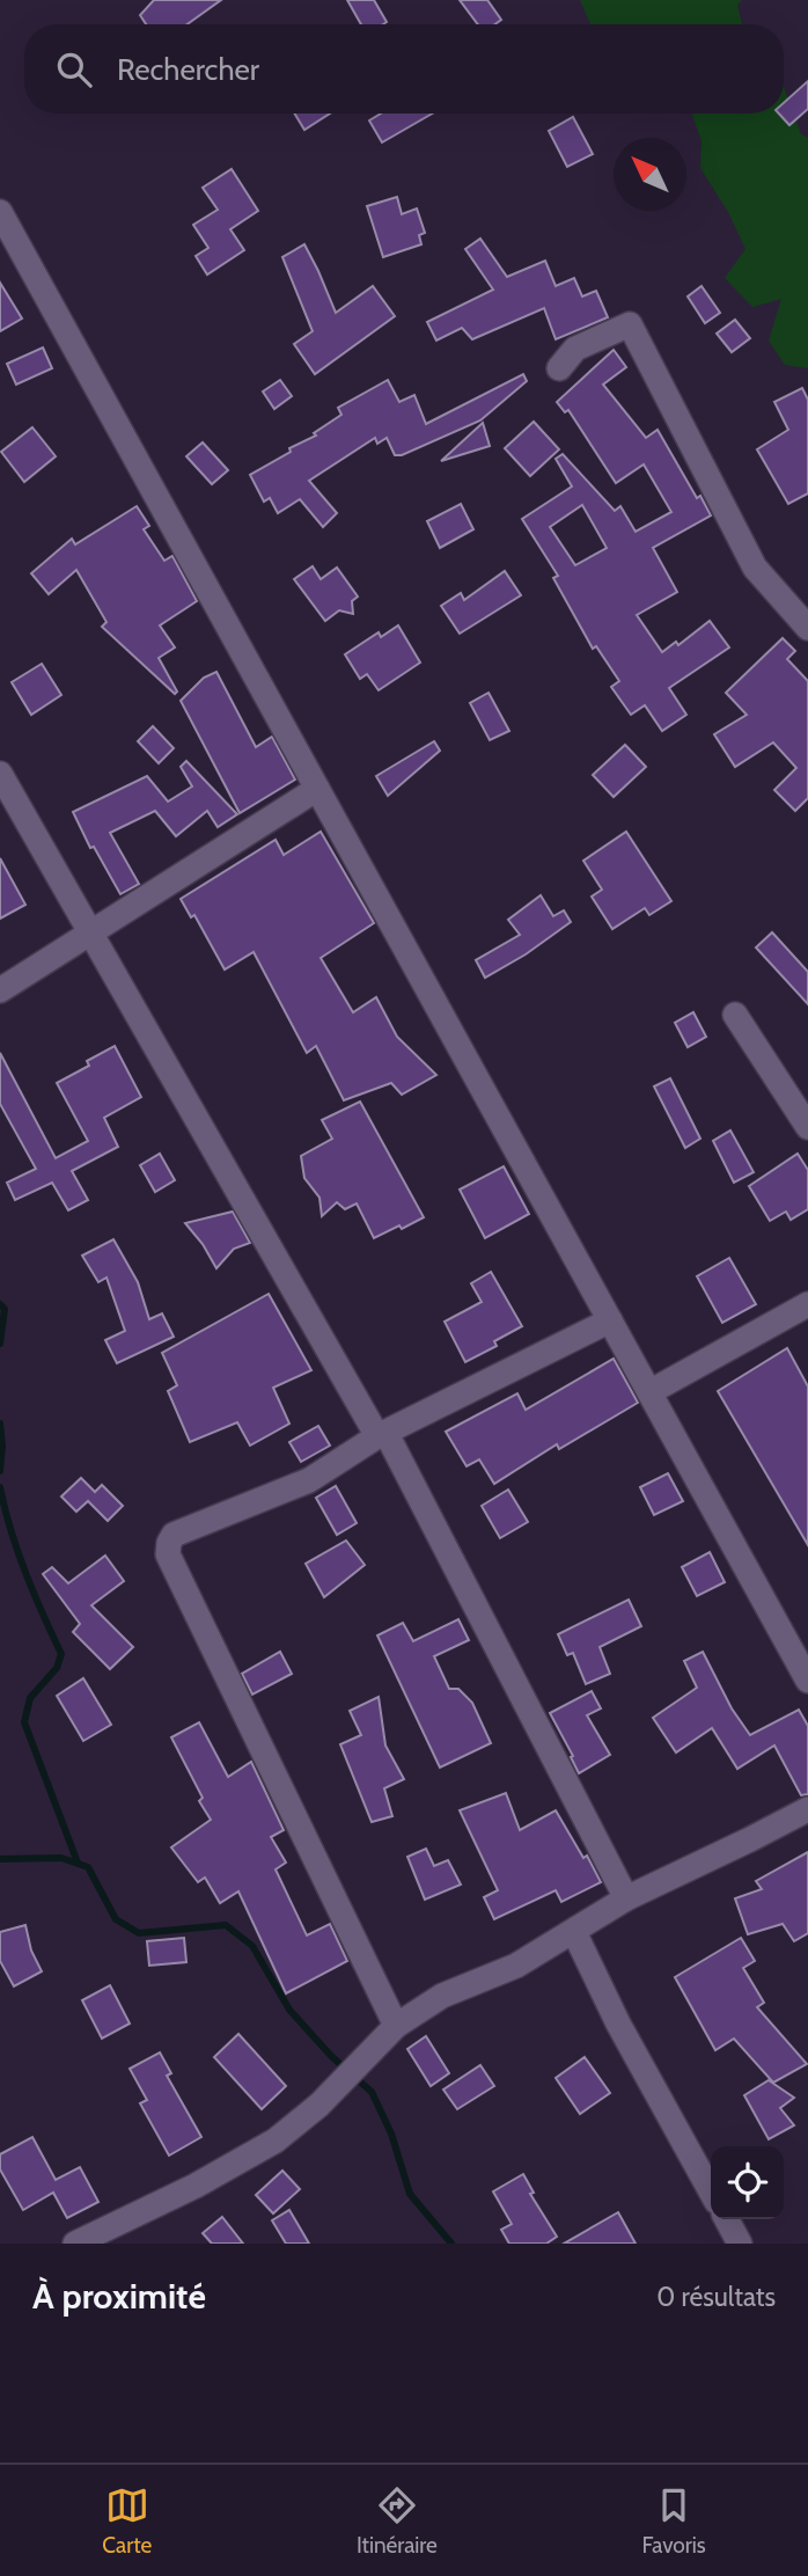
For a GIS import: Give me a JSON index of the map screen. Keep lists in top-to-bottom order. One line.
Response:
{"north":"top left","page":{"search":"Rechercher","heading":["À proximité","0 résultats"],"nav":["Carte","Itinéraire","Favoris"]}}
